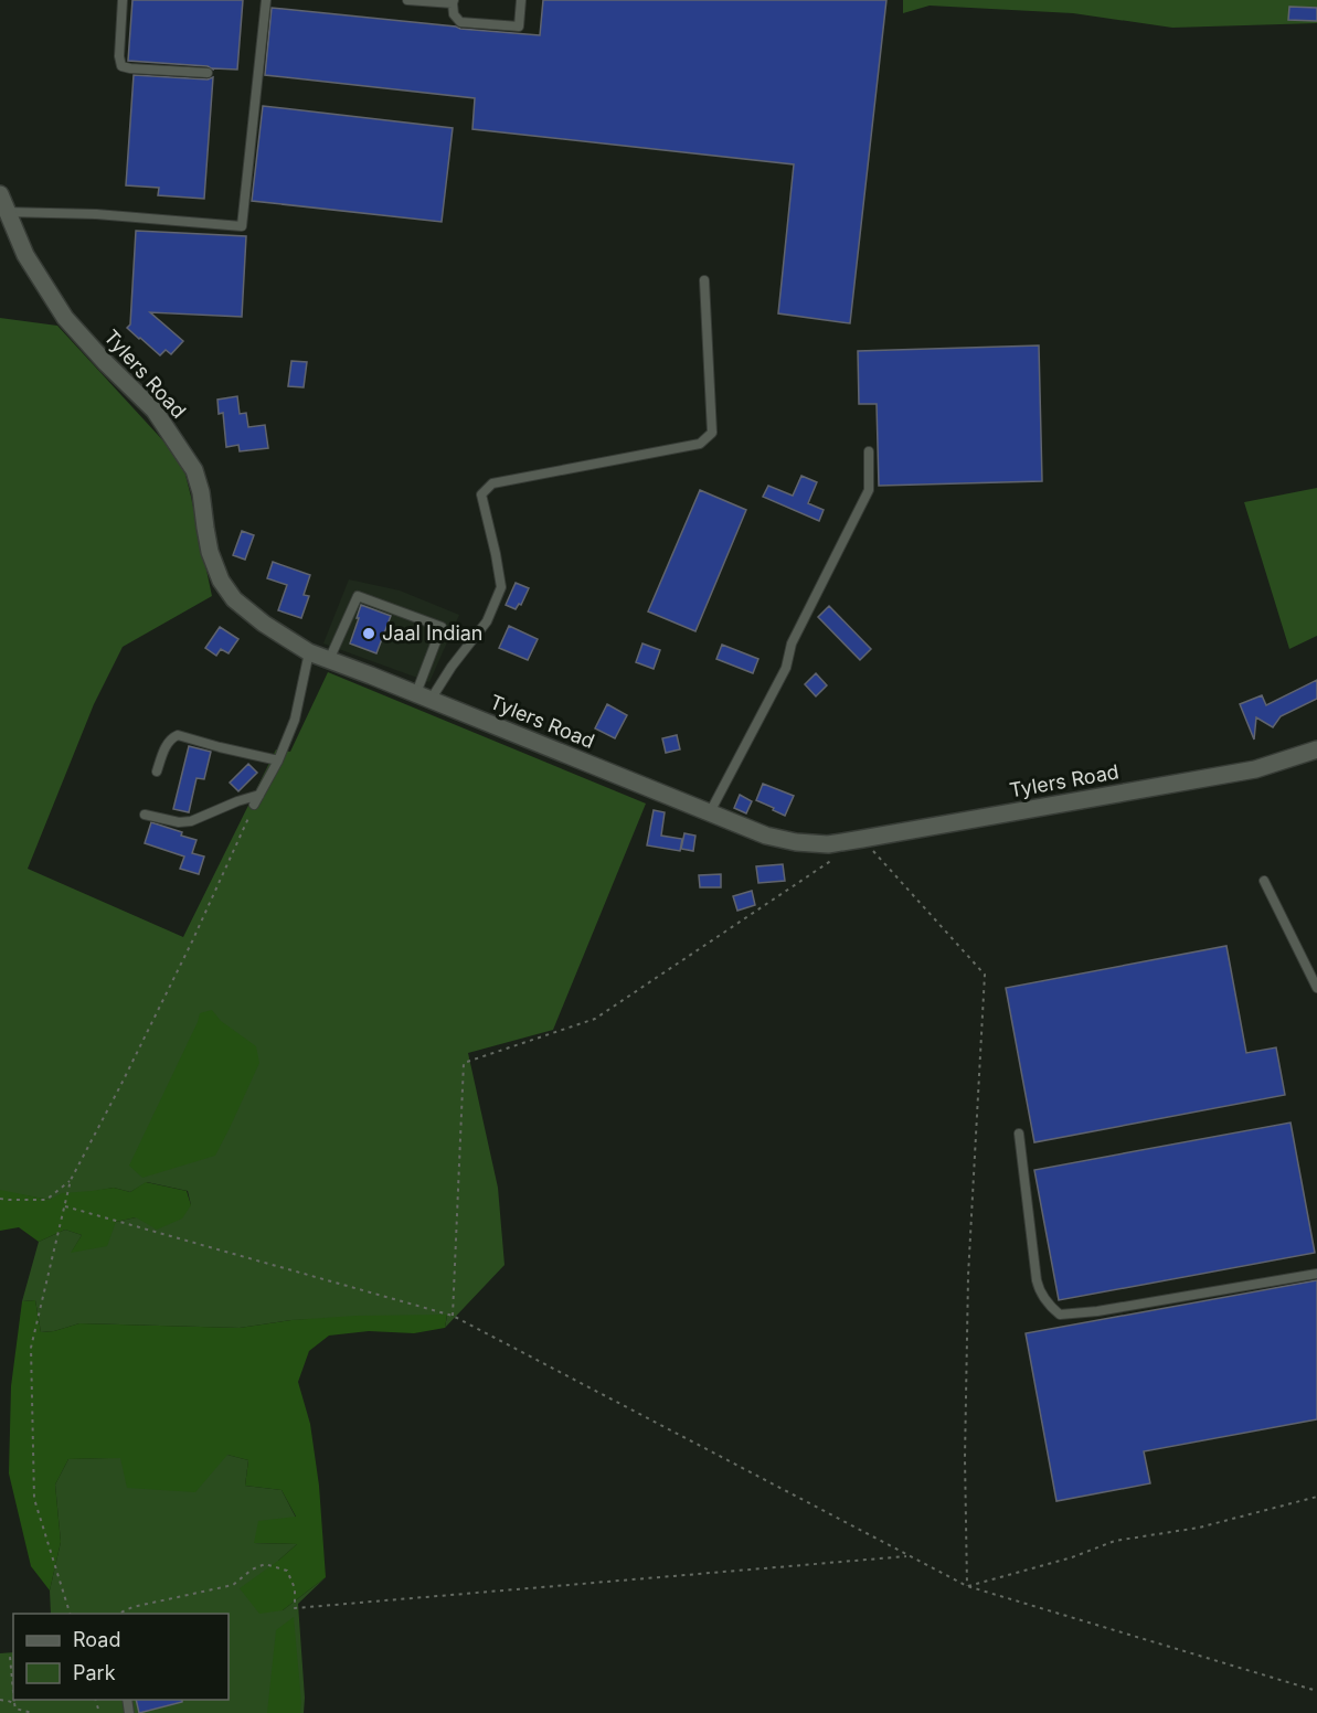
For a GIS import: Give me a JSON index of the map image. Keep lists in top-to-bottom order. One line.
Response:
{"streets":{"street":["Tylers Road"]},"places":["Jaal Indian"],"legend":["Road","Park"]}
